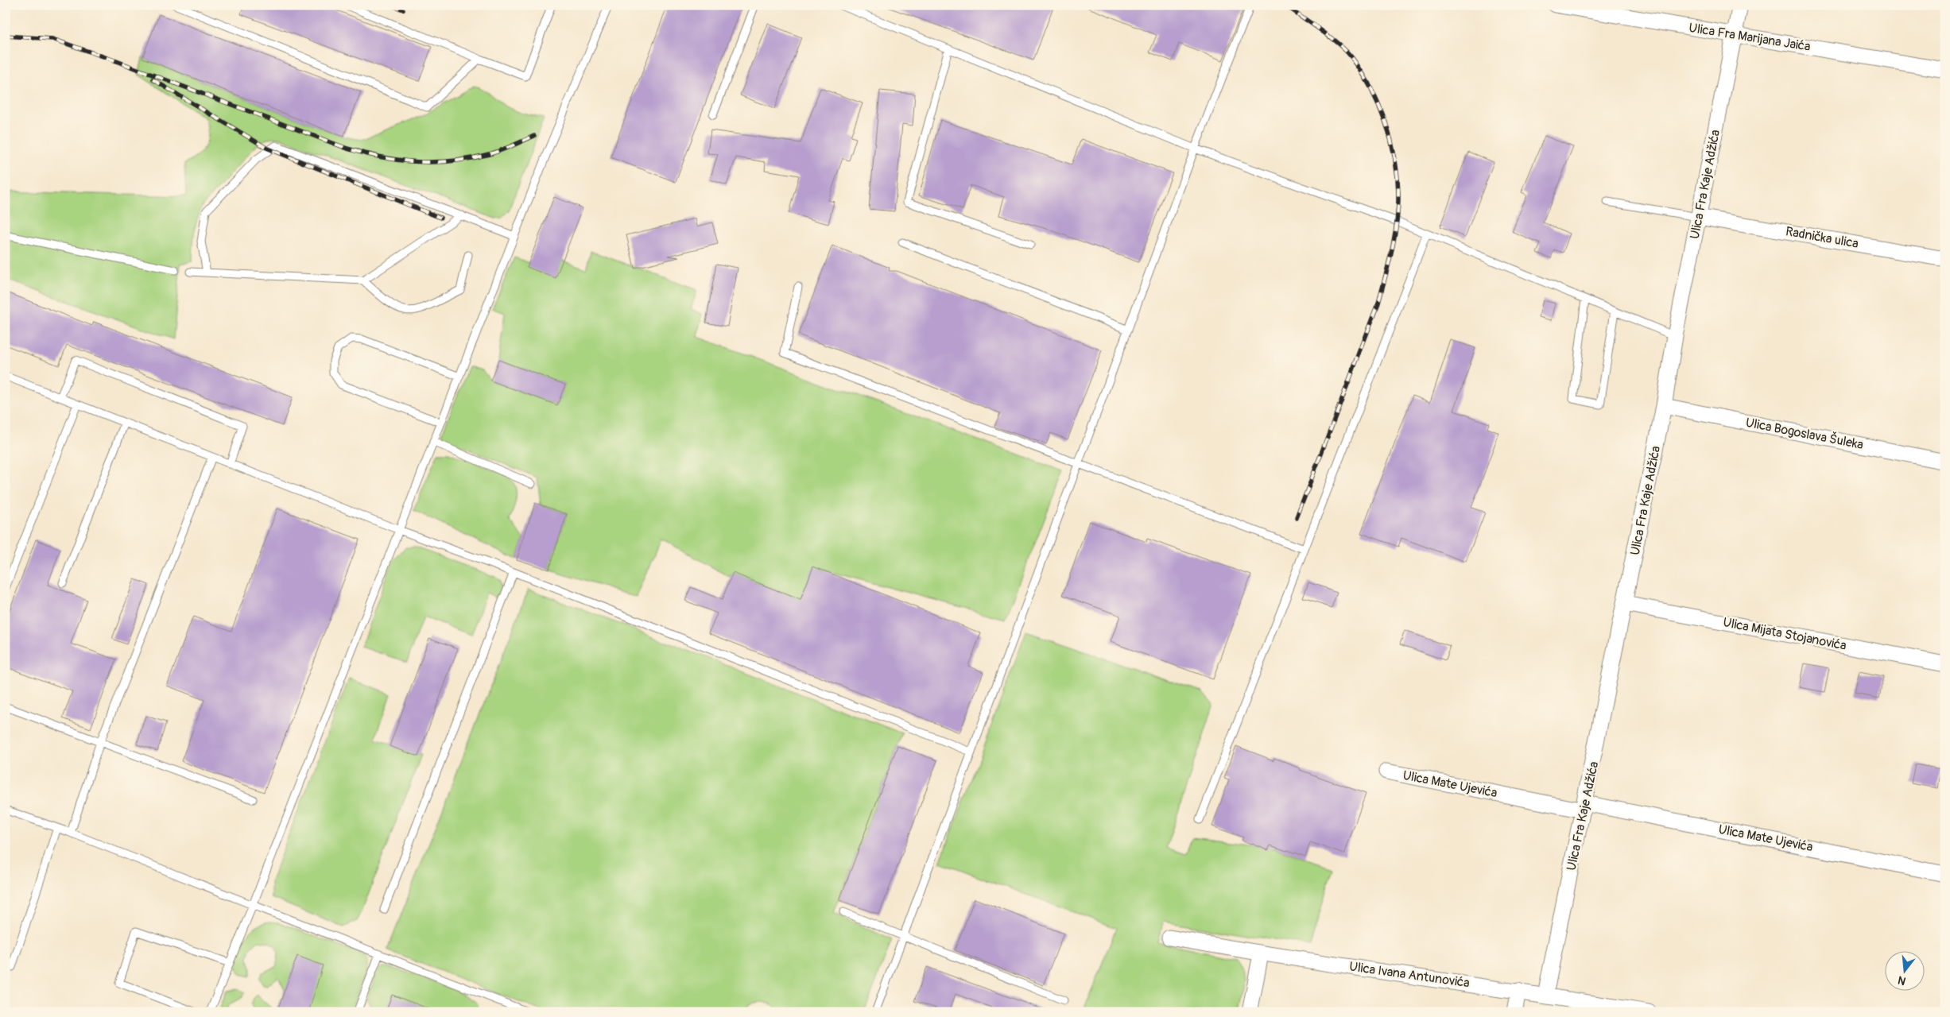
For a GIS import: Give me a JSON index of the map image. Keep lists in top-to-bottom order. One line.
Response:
{"streets":{"street":["Ulica Fra Marijana Jaića","Ulica Fra Kaje Adžića","Radnička ulica","Ulica Bogoslava Šuleka","Ulica Mijata Stojanovića","Ulica Mate Ujevića","Ulica Ivana Antunovića"]},"crossings":[["Ulica Fra Marijana Jaića","Ulica Fra Kaje Adžića"],["Ulica Fra Kaje Adžića","Radnička ulica"],["Ulica Fra Kaje Adžića","Ulica Bogoslava Šuleka"],["Ulica Fra Kaje Adžića","Ulica Mijata Stojanovića"],["Ulica Fra Kaje Adžića","Ulica Mate Ujevića"],["Ulica Fra Kaje Adžića","Ulica Ivana Antunovića"]],"north":"bottom"}
